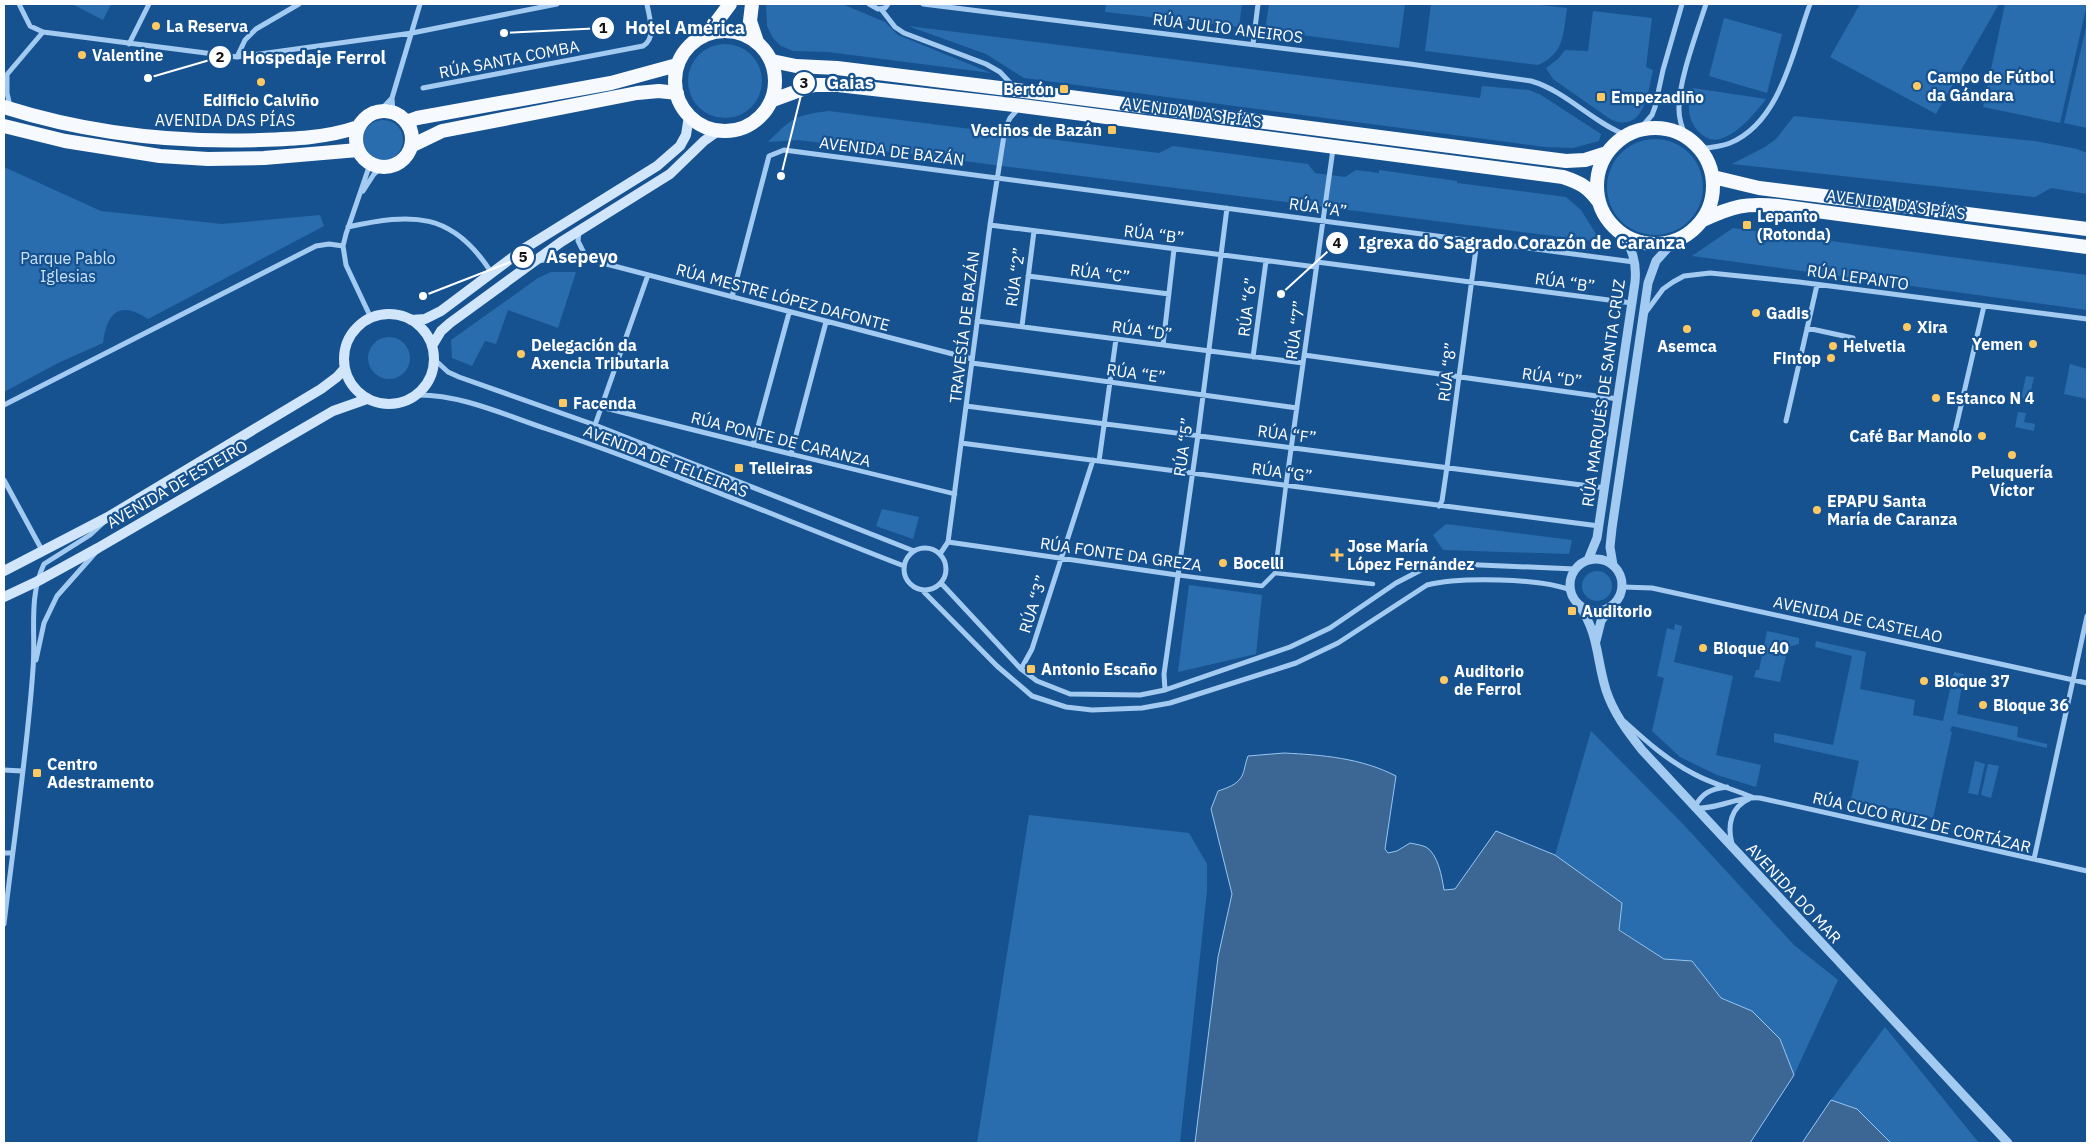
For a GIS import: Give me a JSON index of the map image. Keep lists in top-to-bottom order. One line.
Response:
{"streets":{"highway":["AVENIDA DAS PÍAS"],"main road":["AVENIDA DE ESTEIRO"],"street":["RÚA JULIO ANEIROS","RÚA SANTA COMBA","AVENIDA DE BAZÁN","RÚA “A”","RÚA “B”","RÚA “C”","RÚA “2”","RÚA LEPANTO","RÚA MESTRE LÓPEZ DAFONTE","RÚA “6”","TRAVESÍA DE BAZÁN","RÚA “D”","RÚA “7”","RÚA “8”","RÚA “E”","RÚA MARQUÉS DE SANTA CRUZ","RÚA “F”","RÚA PONTE DE CARANZA","RÚA “5”","AVENIDA DE TELLEIRAS","RÚA “G”","RÚA FONTE DA GREZA","RÚA “3”","AVENIDA DE CASTELAO","RÚA CUCO RUIZ DE CORTÁZAR","AVENIDA DO MAR"]},"crossings":[["RÚA JULIO ANEIROS","AVENIDA DAS PÍAS"],["RÚA JULIO ANEIROS","RÚA MARQUÉS DE SANTA CRUZ"],["AVENIDA DAS PÍAS","TRAVESÍA DE BAZÁN"],["AVENIDA DAS PÍAS","RÚA “7”"],["AVENIDA DAS PÍAS","RÚA MARQUÉS DE SANTA CRUZ"],["AVENIDA DE BAZÁN","RÚA “A”"],["AVENIDA DE BAZÁN","RÚA MESTRE LÓPEZ DAFONTE"],["AVENIDA DE BAZÁN","TRAVESÍA DE BAZÁN"],["RÚA “A”","TRAVESÍA DE BAZÁN"],["RÚA “A”","RÚA “7”"],["RÚA “A”","RÚA “8”"],["RÚA “A”","RÚA MARQUÉS DE SANTA CRUZ"],["RÚA “A”","RÚA “5”"],["RÚA “B”","RÚA “2”"],["RÚA “B”","RÚA “6”"],["RÚA “B”","TRAVESÍA DE BAZÁN"],["RÚA “B”","RÚA “7”"],["RÚA “B”","RÚA “8”"],["RÚA “B”","RÚA MARQUÉS DE SANTA CRUZ"],["RÚA “B”","RÚA “5”"],["RÚA “C”","RÚA “2”"],["RÚA “2”","RÚA “D”"],["RÚA LEPANTO","RÚA MARQUÉS DE SANTA CRUZ"],["RÚA MESTRE LÓPEZ DAFONTE","TRAVESÍA DE BAZÁN"],["RÚA MESTRE LÓPEZ DAFONTE","RÚA “E”"],["RÚA “6”","RÚA “D”"],["TRAVESÍA DE BAZÁN","RÚA “D”"],["TRAVESÍA DE BAZÁN","RÚA “E”"],["TRAVESÍA DE BAZÁN","RÚA “F”"],["TRAVESÍA DE BAZÁN","RÚA PONTE DE CARANZA"],["TRAVESÍA DE BAZÁN","AVENIDA DE TELLEIRAS"],["TRAVESÍA DE BAZÁN","RÚA “G”"],["TRAVESÍA DE BAZÁN","RÚA FONTE DA GREZA"],["RÚA “D”","RÚA “7”"],["RÚA “D”","RÚA “8”"],["RÚA “D”","RÚA MARQUÉS DE SANTA CRUZ"],["RÚA “D”","RÚA “5”"],["RÚA “D”","RÚA “3”"],["RÚA “7”","RÚA “E”"],["RÚA “7”","RÚA “F”"],["RÚA “7”","RÚA “G”"],["RÚA “8”","RÚA “F”"],["RÚA “8”","RÚA “G”"],["RÚA “E”","RÚA “5”"],["RÚA “E”","RÚA “3”"],["RÚA MARQUÉS DE SANTA CRUZ","RÚA “F”"],["RÚA MARQUÉS DE SANTA CRUZ","RÚA “G”"],["RÚA MARQUÉS DE SANTA CRUZ","AVENIDA DE CASTELAO"],["RÚA MARQUÉS DE SANTA CRUZ","AVENIDA DO MAR"],["RÚA “F”","RÚA “5”"],["RÚA “F”","RÚA “3”"],["RÚA “5”","RÚA “G”"],["RÚA “5”","RÚA FONTE DA GREZA"],["AVENIDA DE TELLEIRAS","AVENIDA DE ESTEIRO"],["RÚA “G”","RÚA “3”"],["RÚA FONTE DA GREZA","RÚA “3”"],["AVENIDA DE CASTELAO","AVENIDA DO MAR"]],"parks":["Parque Pablo Iglesias"],"places":{"other":["La Reserva","Hotel América","Valentine","Hospedaje Ferrol","Edificio Calviño","Campo de Fútbol da Gándara","Gaias","Igrexa do Sagrado Corazón de Caranza","Asepeyo","Gadis","Xira","Asemca","Yemen","Helvetia","Delegación da Axencia Tributaria","Fintop","Estanco N 4","Café Bar Manolo","Peluquería Víctor","EPAPU Santa María de Caranza","Bocelli","Bloque 40","Auditorio de Ferrol","Bloque 37","Bloque 36"],"transit":["Bertón","Empezadiño","Veciños de Bazán","Lepanto (Rotonda)","Facenda","Telleiras","Auditorio","Antonio Escaño","Centro Adestramento"],"health":["Jose María López Fernández"]}}
